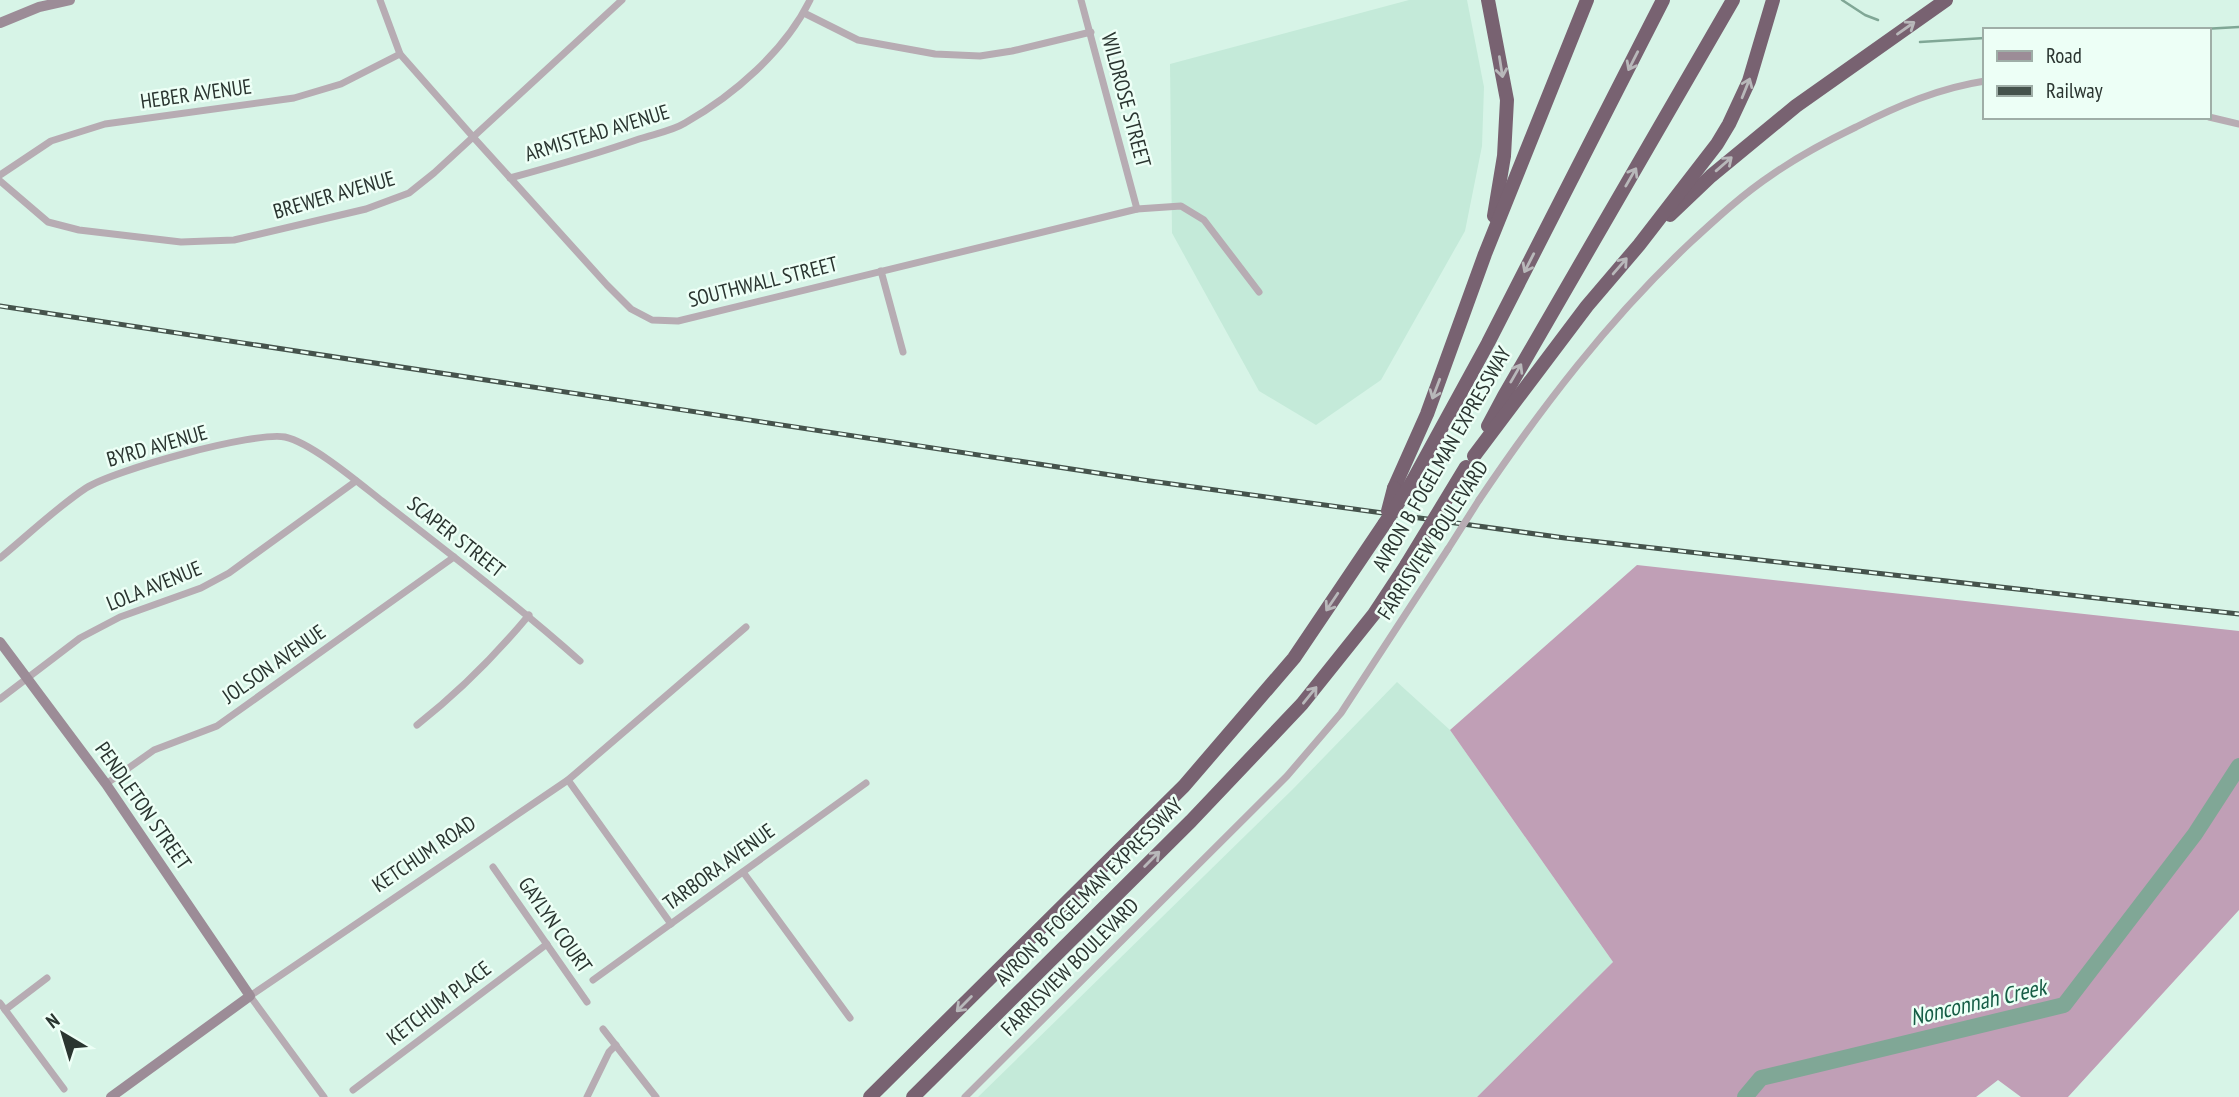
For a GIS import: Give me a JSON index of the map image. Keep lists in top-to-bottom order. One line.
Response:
{"streets":{"highway":["AVRON B FOGELMAN EXPRESSWAY"],"main road":["PENDLETON STREET","KETCHUM ROAD"],"street":["HEBER AVENUE","WILDROSE STREET","ARMISTEAD AVENUE","BREWER AVENUE","SOUTHWALL STREET","BYRD AVENUE","SCAPER STREET","FARRISVIEW BOULEVARD","LOLA AVENUE","JOLSON AVENUE","TARBORA AVENUE","GAYLYN COURT","KETCHUM PLACE"]},"crossings":[["HEBER AVENUE","SOUTHWALL STREET"],["WILDROSE STREET","SOUTHWALL STREET"],["ARMISTEAD AVENUE","SOUTHWALL STREET"],["BREWER AVENUE","SOUTHWALL STREET"],["BYRD AVENUE","SCAPER STREET"],["SCAPER STREET","LOLA AVENUE"],["SCAPER STREET","JOLSON AVENUE"],["LOLA AVENUE","PENDLETON STREET"],["JOLSON AVENUE","PENDLETON STREET"],["PENDLETON STREET","KETCHUM ROAD"],["GAYLYN COURT","KETCHUM PLACE"]],"water":["Nonconnah Creek"],"legend":["Road","Railway"],"north":"top left"}
